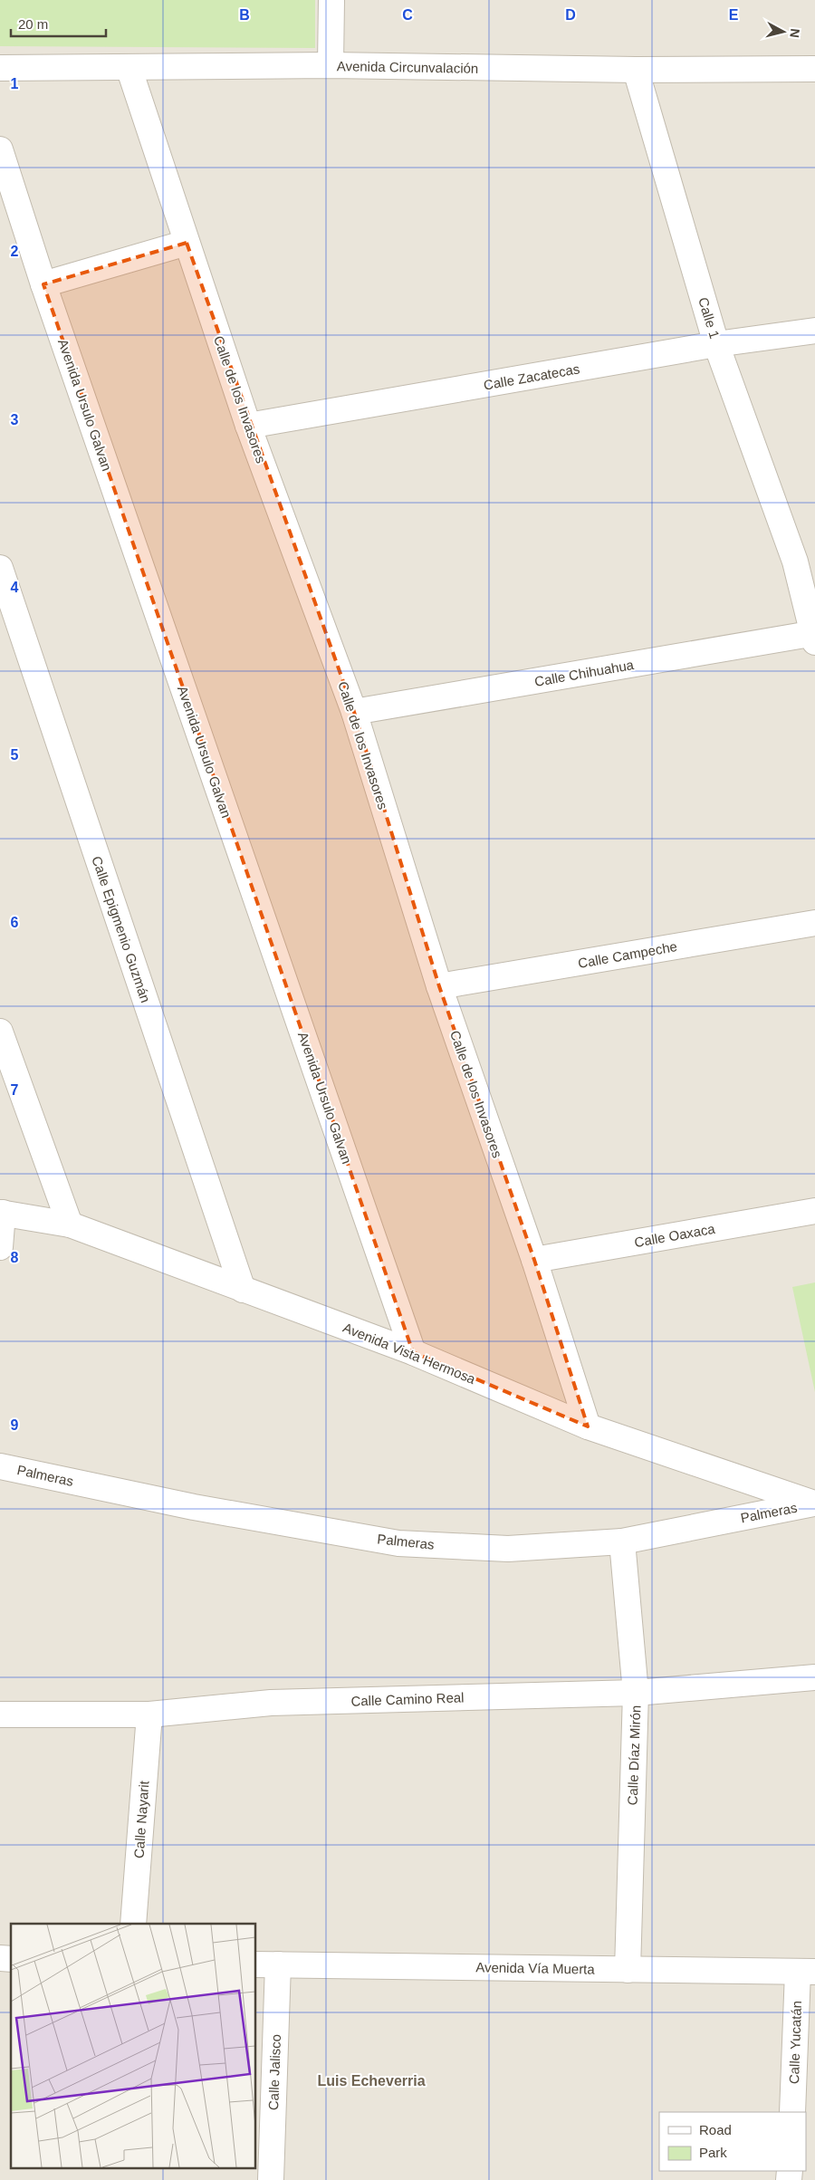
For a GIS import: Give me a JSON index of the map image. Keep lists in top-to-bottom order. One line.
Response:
{"streets":{"street":["Avenida Circunvalación","Calle 1","Calle Zacatecas","Calle de los Invasores","Avenida Ursulo Galvan","Calle Chihuahua","Calle Epigmenio Guzmán","Calle Campeche","Calle Oaxaca","Avenida Vista Hermosa","Palmeras","Calle Camino Real","Calle Díaz Mirón","Calle Nayarit","Avenida Vía Muerta","Calle Yucatán","Calle Jalisco"]},"crossings":[["Avenida Circunvalación","Calle 1"],["Avenida Circunvalación","Calle de los Invasores"],["Calle 1","Calle Zacatecas"],["Calle 1","Calle Chihuahua"],["Calle Zacatecas","Calle de los Invasores"],["Calle de los Invasores","Calle Chihuahua"],["Calle de los Invasores","Calle Campeche"],["Calle de los Invasores","Calle Oaxaca"],["Calle de los Invasores","Avenida Vista Hermosa"],["Avenida Ursulo Galvan","Avenida Vista Hermosa"],["Calle Epigmenio Guzmán","Avenida Vista Hermosa"],["Avenida Vista Hermosa","Palmeras"],["Palmeras","Calle Díaz Mirón"],["Calle Camino Real","Calle Díaz Mirón"],["Calle Camino Real","Calle Nayarit"],["Calle Díaz Mirón","Avenida Vía Muerta"],["Avenida Vía Muerta","Calle Yucatán"],["Avenida Vía Muerta","Calle Jalisco"]],"districts":["Luis Echeverria"],"legend":["Road","Park"],"scale_bar":"20 m","north":"right","grid":{"columns":["B","C","D","E"],"rows":["1","2","3","4","5","6","7","8","9"]}}
